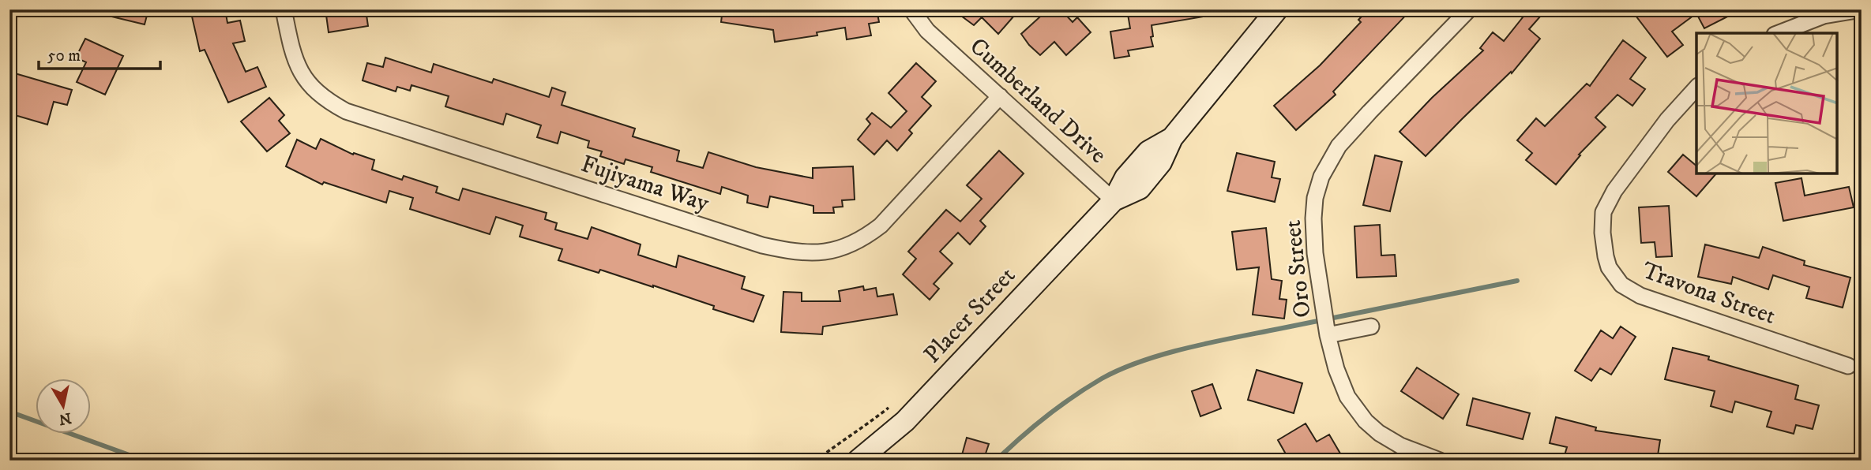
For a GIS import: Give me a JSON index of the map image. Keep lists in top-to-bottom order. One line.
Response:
{"streets":{"main road":["Placer Street"],"street":["Cumberland Drive","Fujiyama Way","Oro Street","Travona Street"]},"crossings":[["Cumberland Drive","Fujiyama Way"],["Cumberland Drive","Placer Street"]],"scale_bar":"50 m","north":"bottom"}
